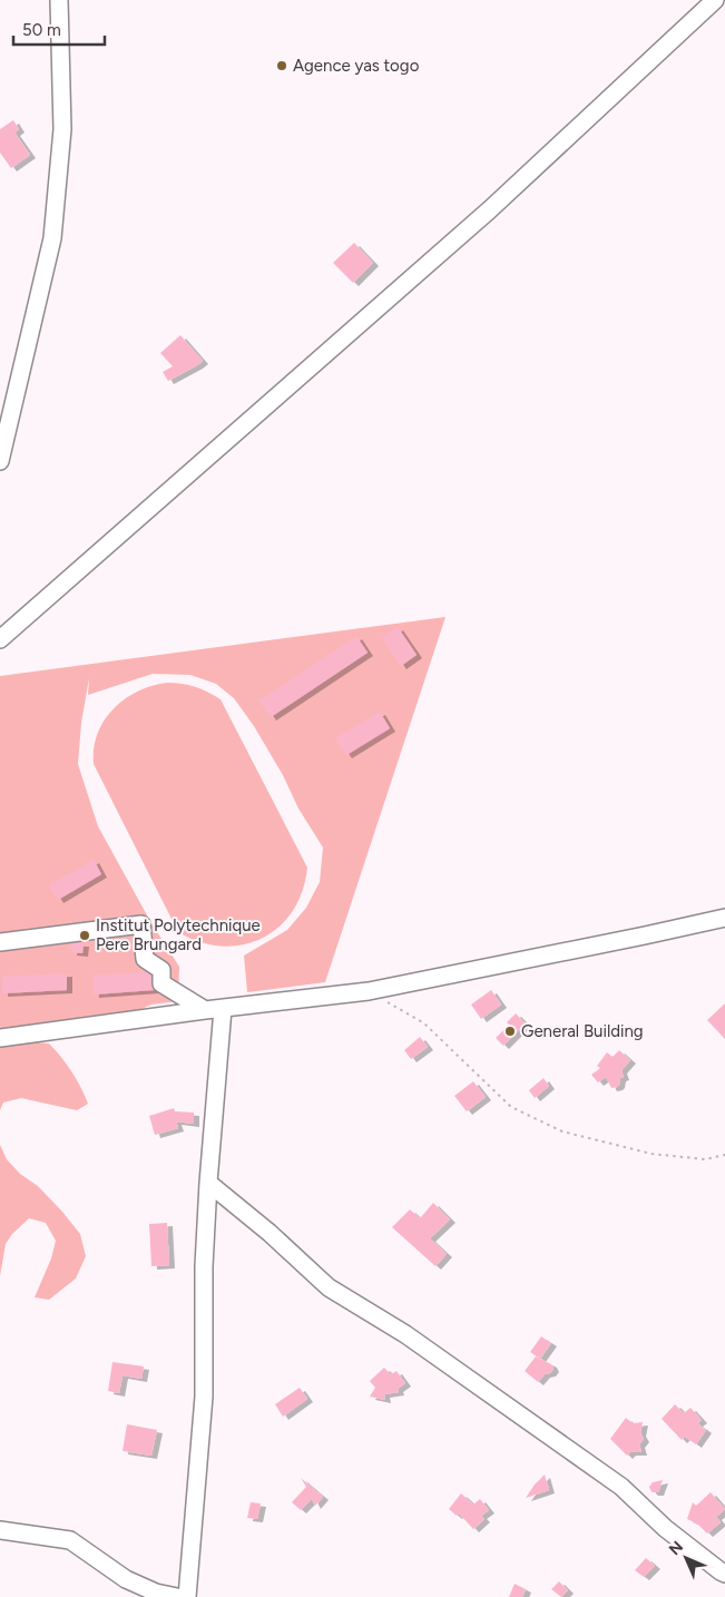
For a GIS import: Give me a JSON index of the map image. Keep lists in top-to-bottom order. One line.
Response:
{"places":["Agence yas togo","Institut Polytechnique Pere Brungard","General Building"],"scale_bar":"50 m","north":"top left"}
